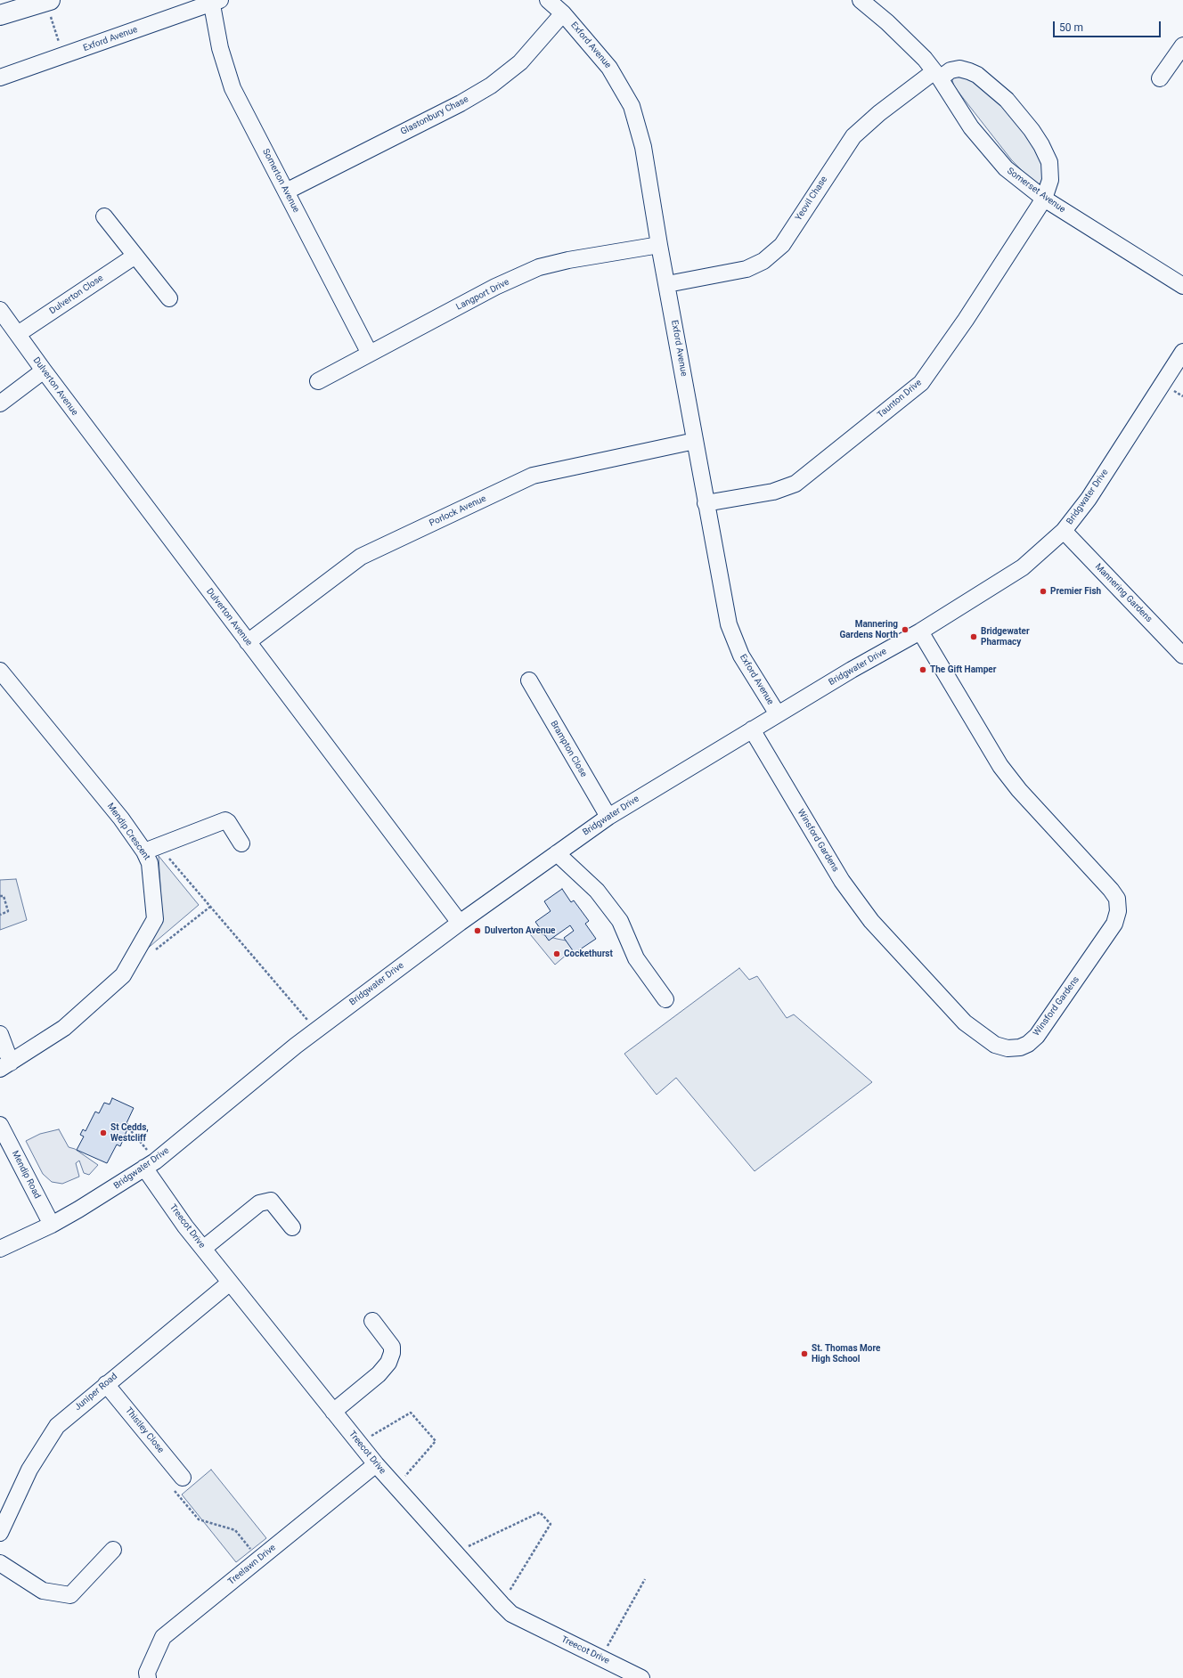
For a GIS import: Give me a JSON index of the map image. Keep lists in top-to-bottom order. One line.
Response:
{"streets":{"street":["Exford Avenue","Glastonbury Chase","Somerton Avenue","Somerset Avenue","Yeovil Chase","Dulverton Close","Langport Drive","Dulverton Avenue","Taunton Drive","Bridgwater Drive","Porlock Avenue","Mannering Gardens","Brampton Close","Mendip Crescent","Winsford Gardens","Mendip Road","Treecot Drive","Juniper Road","Thistley Close","Treelawn Drive"]},"crossings":[["Exford Avenue","Glastonbury Chase"],["Exford Avenue","Somerton Avenue"],["Exford Avenue","Yeovil Chase"],["Exford Avenue","Langport Drive"],["Exford Avenue","Taunton Drive"],["Exford Avenue","Bridgwater Drive"],["Exford Avenue","Porlock Avenue"],["Glastonbury Chase","Somerton Avenue"],["Somerton Avenue","Langport Drive"],["Somerset Avenue","Yeovil Chase"],["Somerset Avenue","Taunton Drive"],["Yeovil Chase","Taunton Drive"],["Dulverton Close","Dulverton Avenue"],["Dulverton Avenue","Bridgwater Drive"],["Dulverton Avenue","Porlock Avenue"],["Bridgwater Drive","Mannering Gardens"],["Bridgwater Drive","Brampton Close"],["Bridgwater Drive","Winsford Gardens"],["Bridgwater Drive","Mendip Road"],["Bridgwater Drive","Treecot Drive"],["Treecot Drive","Juniper Road"],["Treecot Drive","Treelawn Drive"],["Juniper Road","Thistley Close"]],"places":["Premier Fish","Mannering Gardens North","Bridgewater Pharmacy","The Gift Hamper","Dulverton Avenue","Cockethurst","St Cedds, Westcliff","St. Thomas More High School"],"scale_bar":"50 m"}
